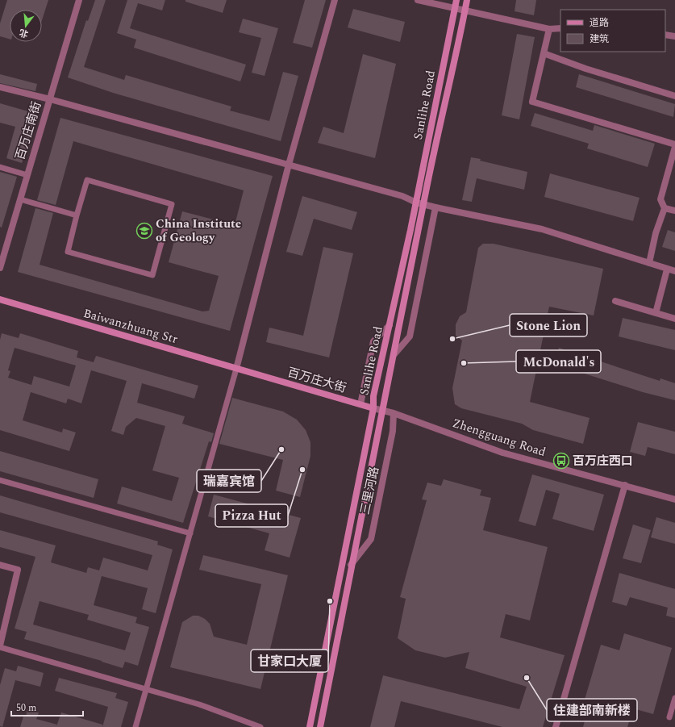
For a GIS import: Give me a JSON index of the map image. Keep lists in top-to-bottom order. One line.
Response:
{"streets":{"main road":["Sanlihe Road","Baiwanzhuang Str"],"street":["百万庄南街","Zhengguang Road","三里河路"]},"crossings":[["Sanlihe Road","Zhengguang Road"],["Sanlihe Road","三里河路"],["Zhengguang Road","三里河路"]],"places":{"school or university":["China Institute of Geology"],"other":["Stone Lion","McDonald's","瑞嘉宾馆","Pizza Hut","甘家口大厦","住建部南新楼"],"bus stop":["百万庄西口"]},"legend":["道路","建筑"],"scale_bar":"50 m","north":"bottom"}
